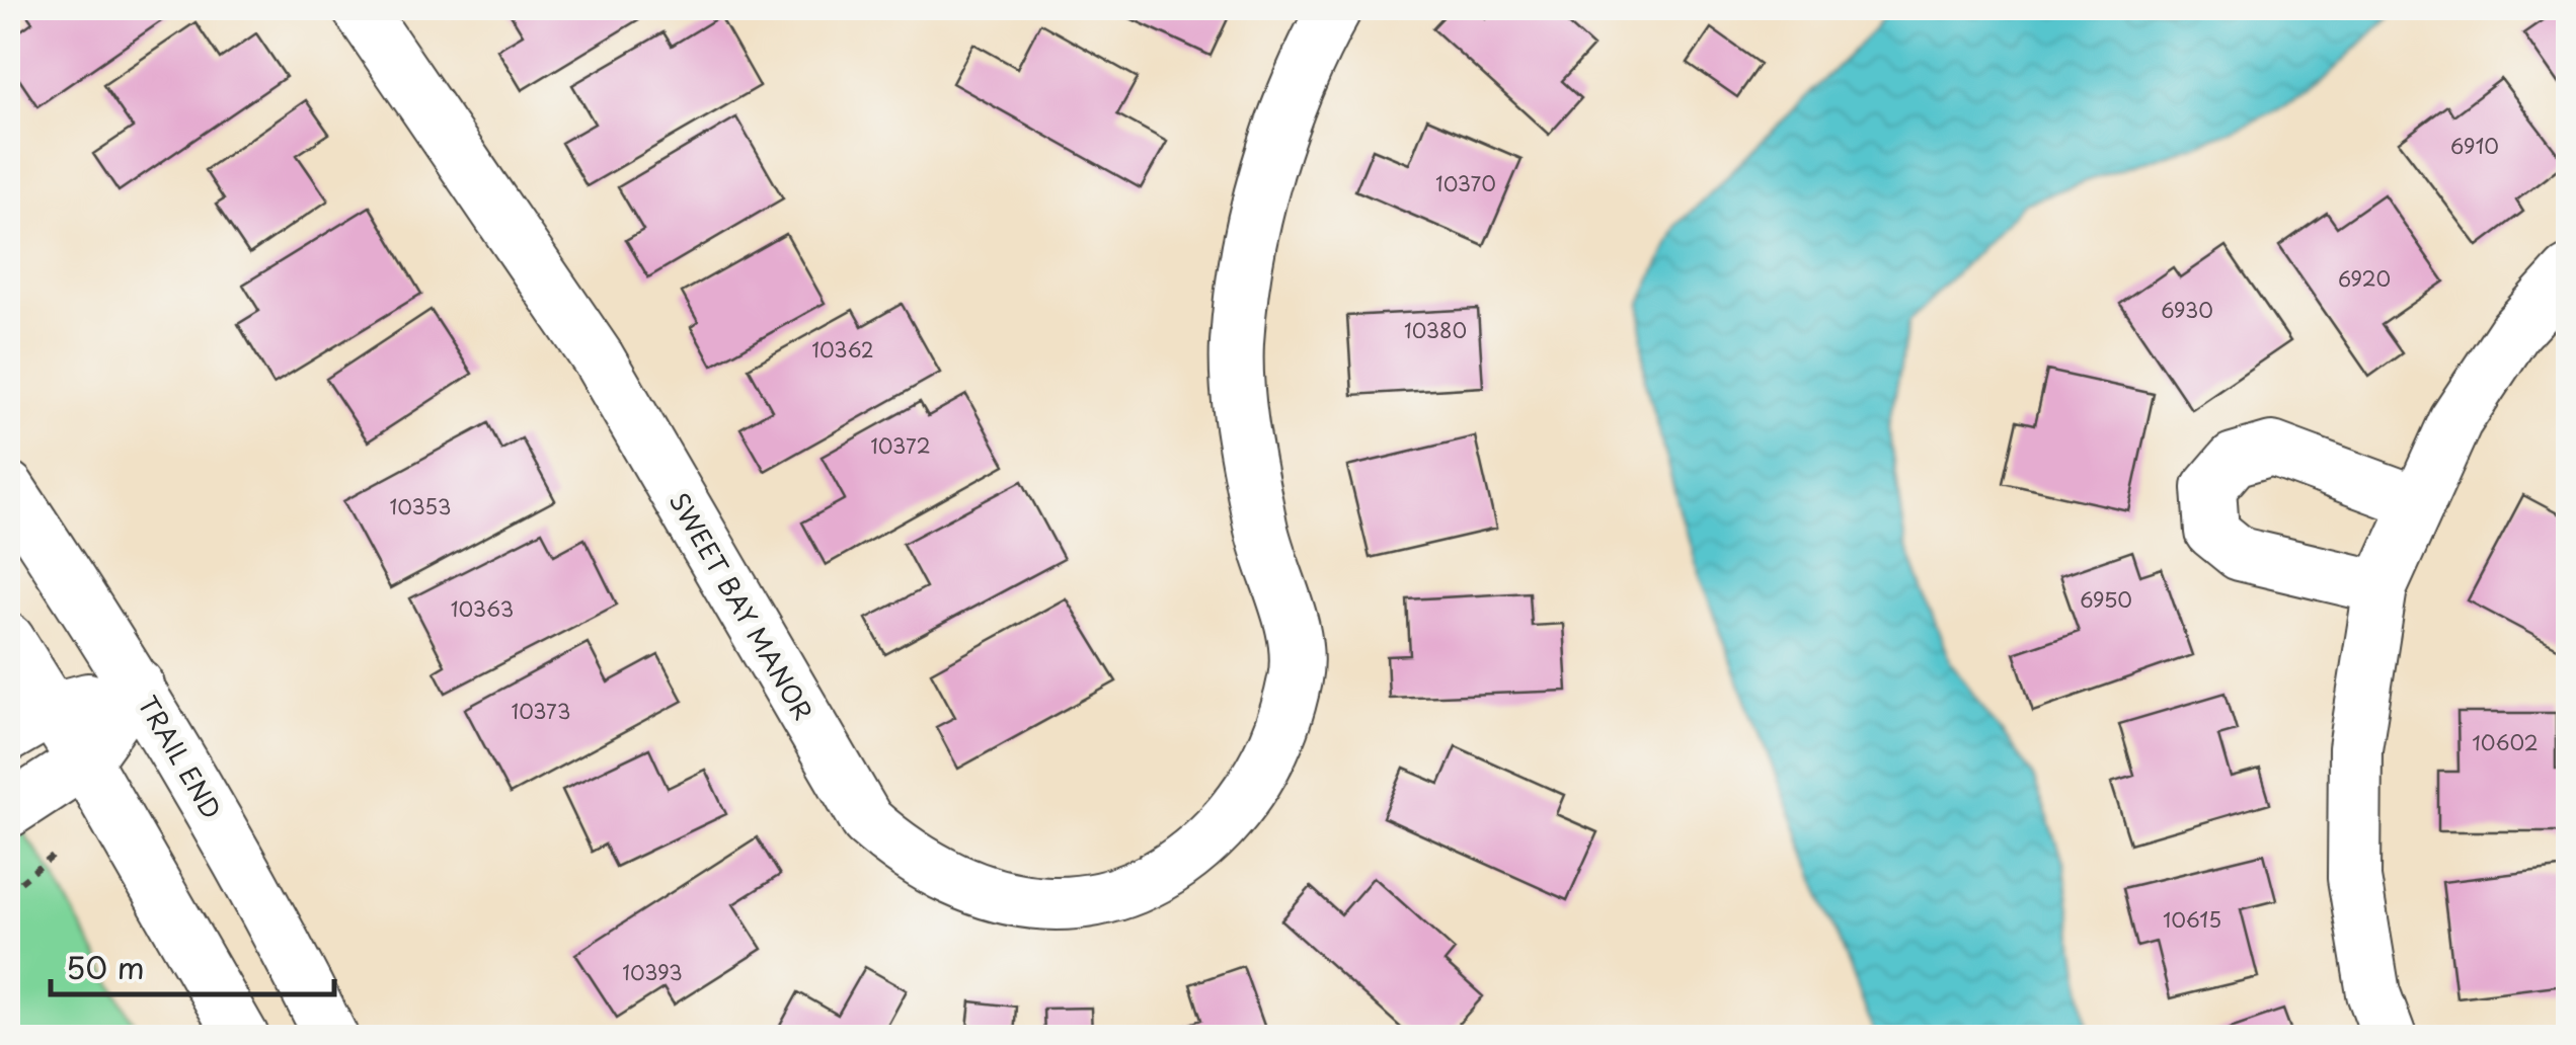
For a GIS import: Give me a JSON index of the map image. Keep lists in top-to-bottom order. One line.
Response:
{"streets":{"street":["SWEET BAY MANOR","TRAIL END"]},"house_numbers":["6910","10370","6920","6930","10380","10362","10372","10353","6950","10363","10373","10602","10615","10393"],"scale_bar":"50 m"}
